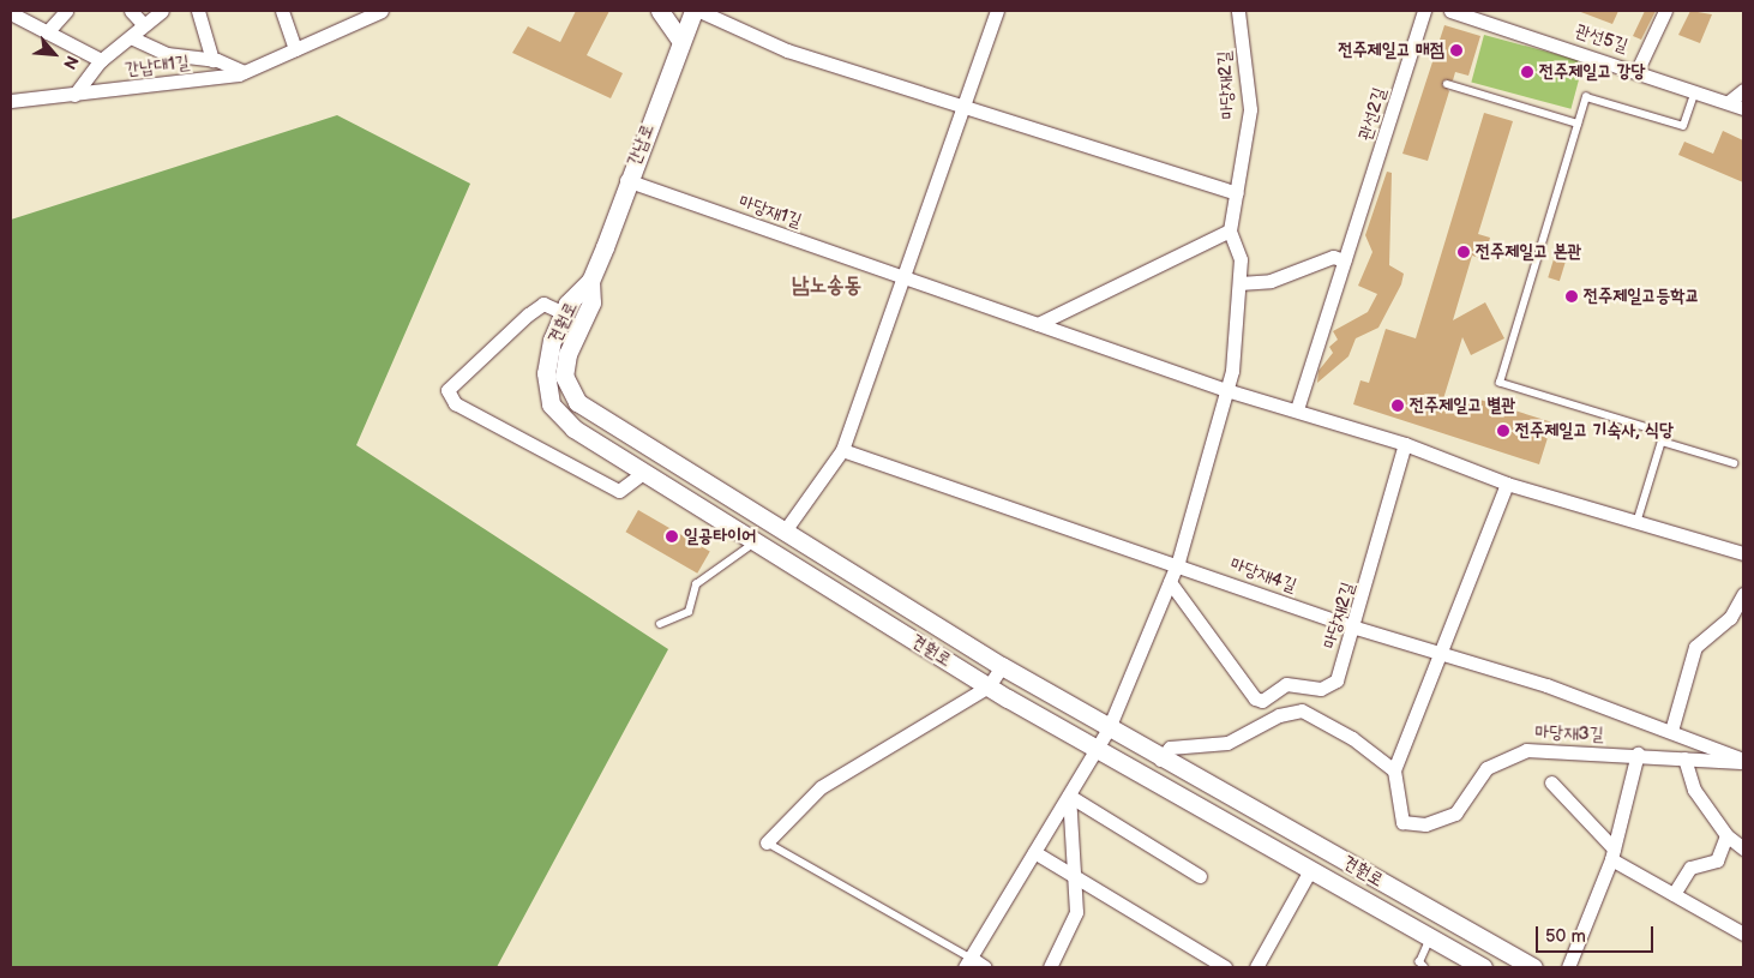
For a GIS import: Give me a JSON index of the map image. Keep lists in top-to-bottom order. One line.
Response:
{"streets":{"street":["관선5길","간납대1길","마당재2길","관선2길","간납로","마당재1길","견훤로","마당재4길","마당재3길"]},"crossings":[["마당재2길","마당재4길"],["간납로","마당재1길"],["간납로","견훤로"]],"districts":["남노송동"],"places":["전주제일고 매점","전주제일고 강당","전주제일고 본관","전주제일고등학교","전주제일고 별관","전주제일고 기숙사, 식당","일공타이어"],"scale_bar":"50 m","north":"bottom right"}
